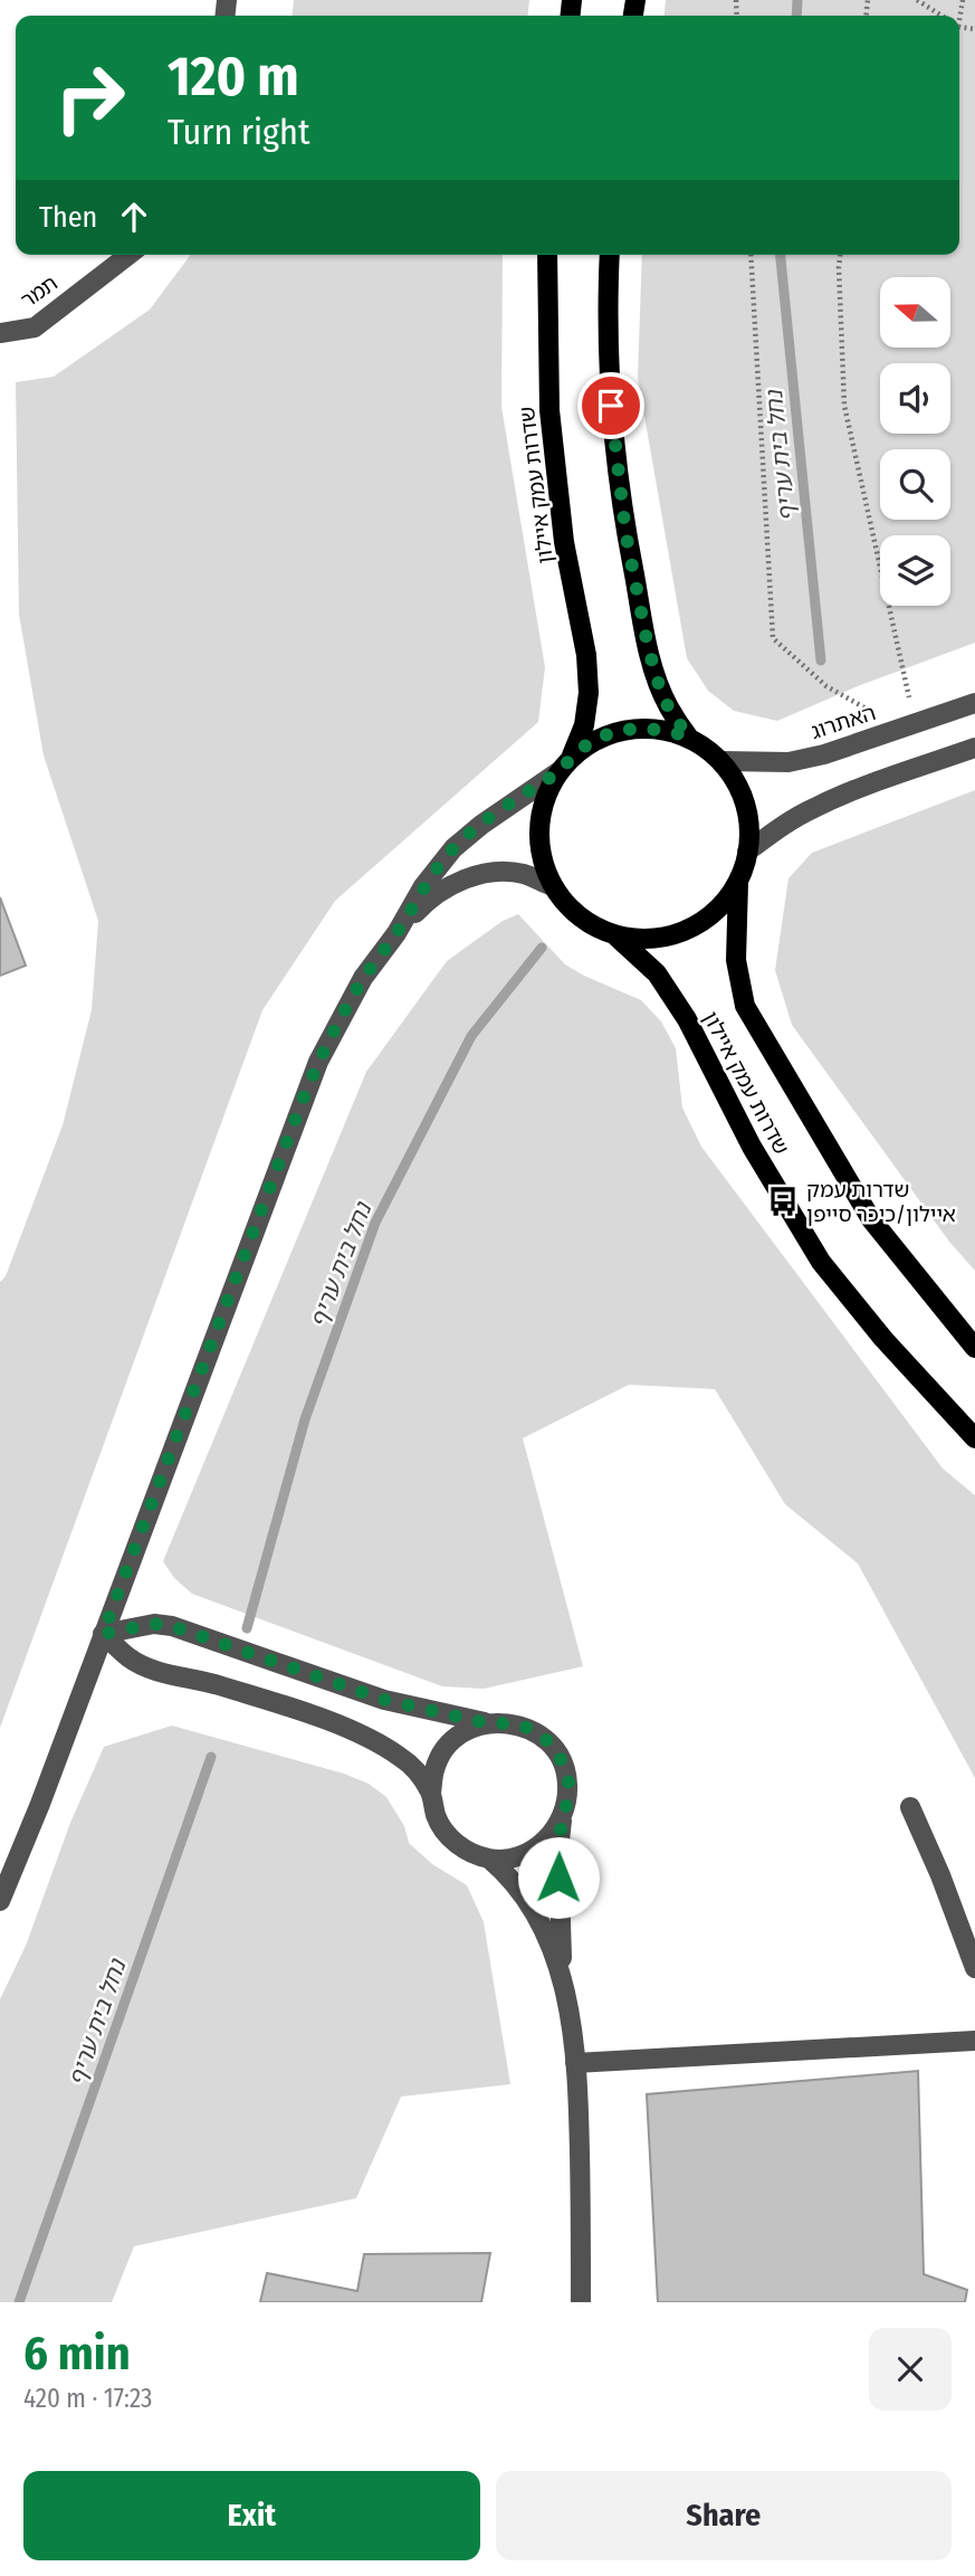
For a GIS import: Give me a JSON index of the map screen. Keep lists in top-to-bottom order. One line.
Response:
{"streets":{"main road":["שדרות עמק איילון"],"street":["תמר","האתרוג"]},"crossings":[["שדרות עמק איילון","האתרוג"]],"water":["נחל בית עריף"],"places":{"bus stop":["שדרות עמק איילון/כיכר סייפן"]},"north":"left","page":{"turn":["120 m","Turn right"],"then":"Then","heading":["6 min","420 m · 17:23"],"buttons":["Exit","Share"]}}
